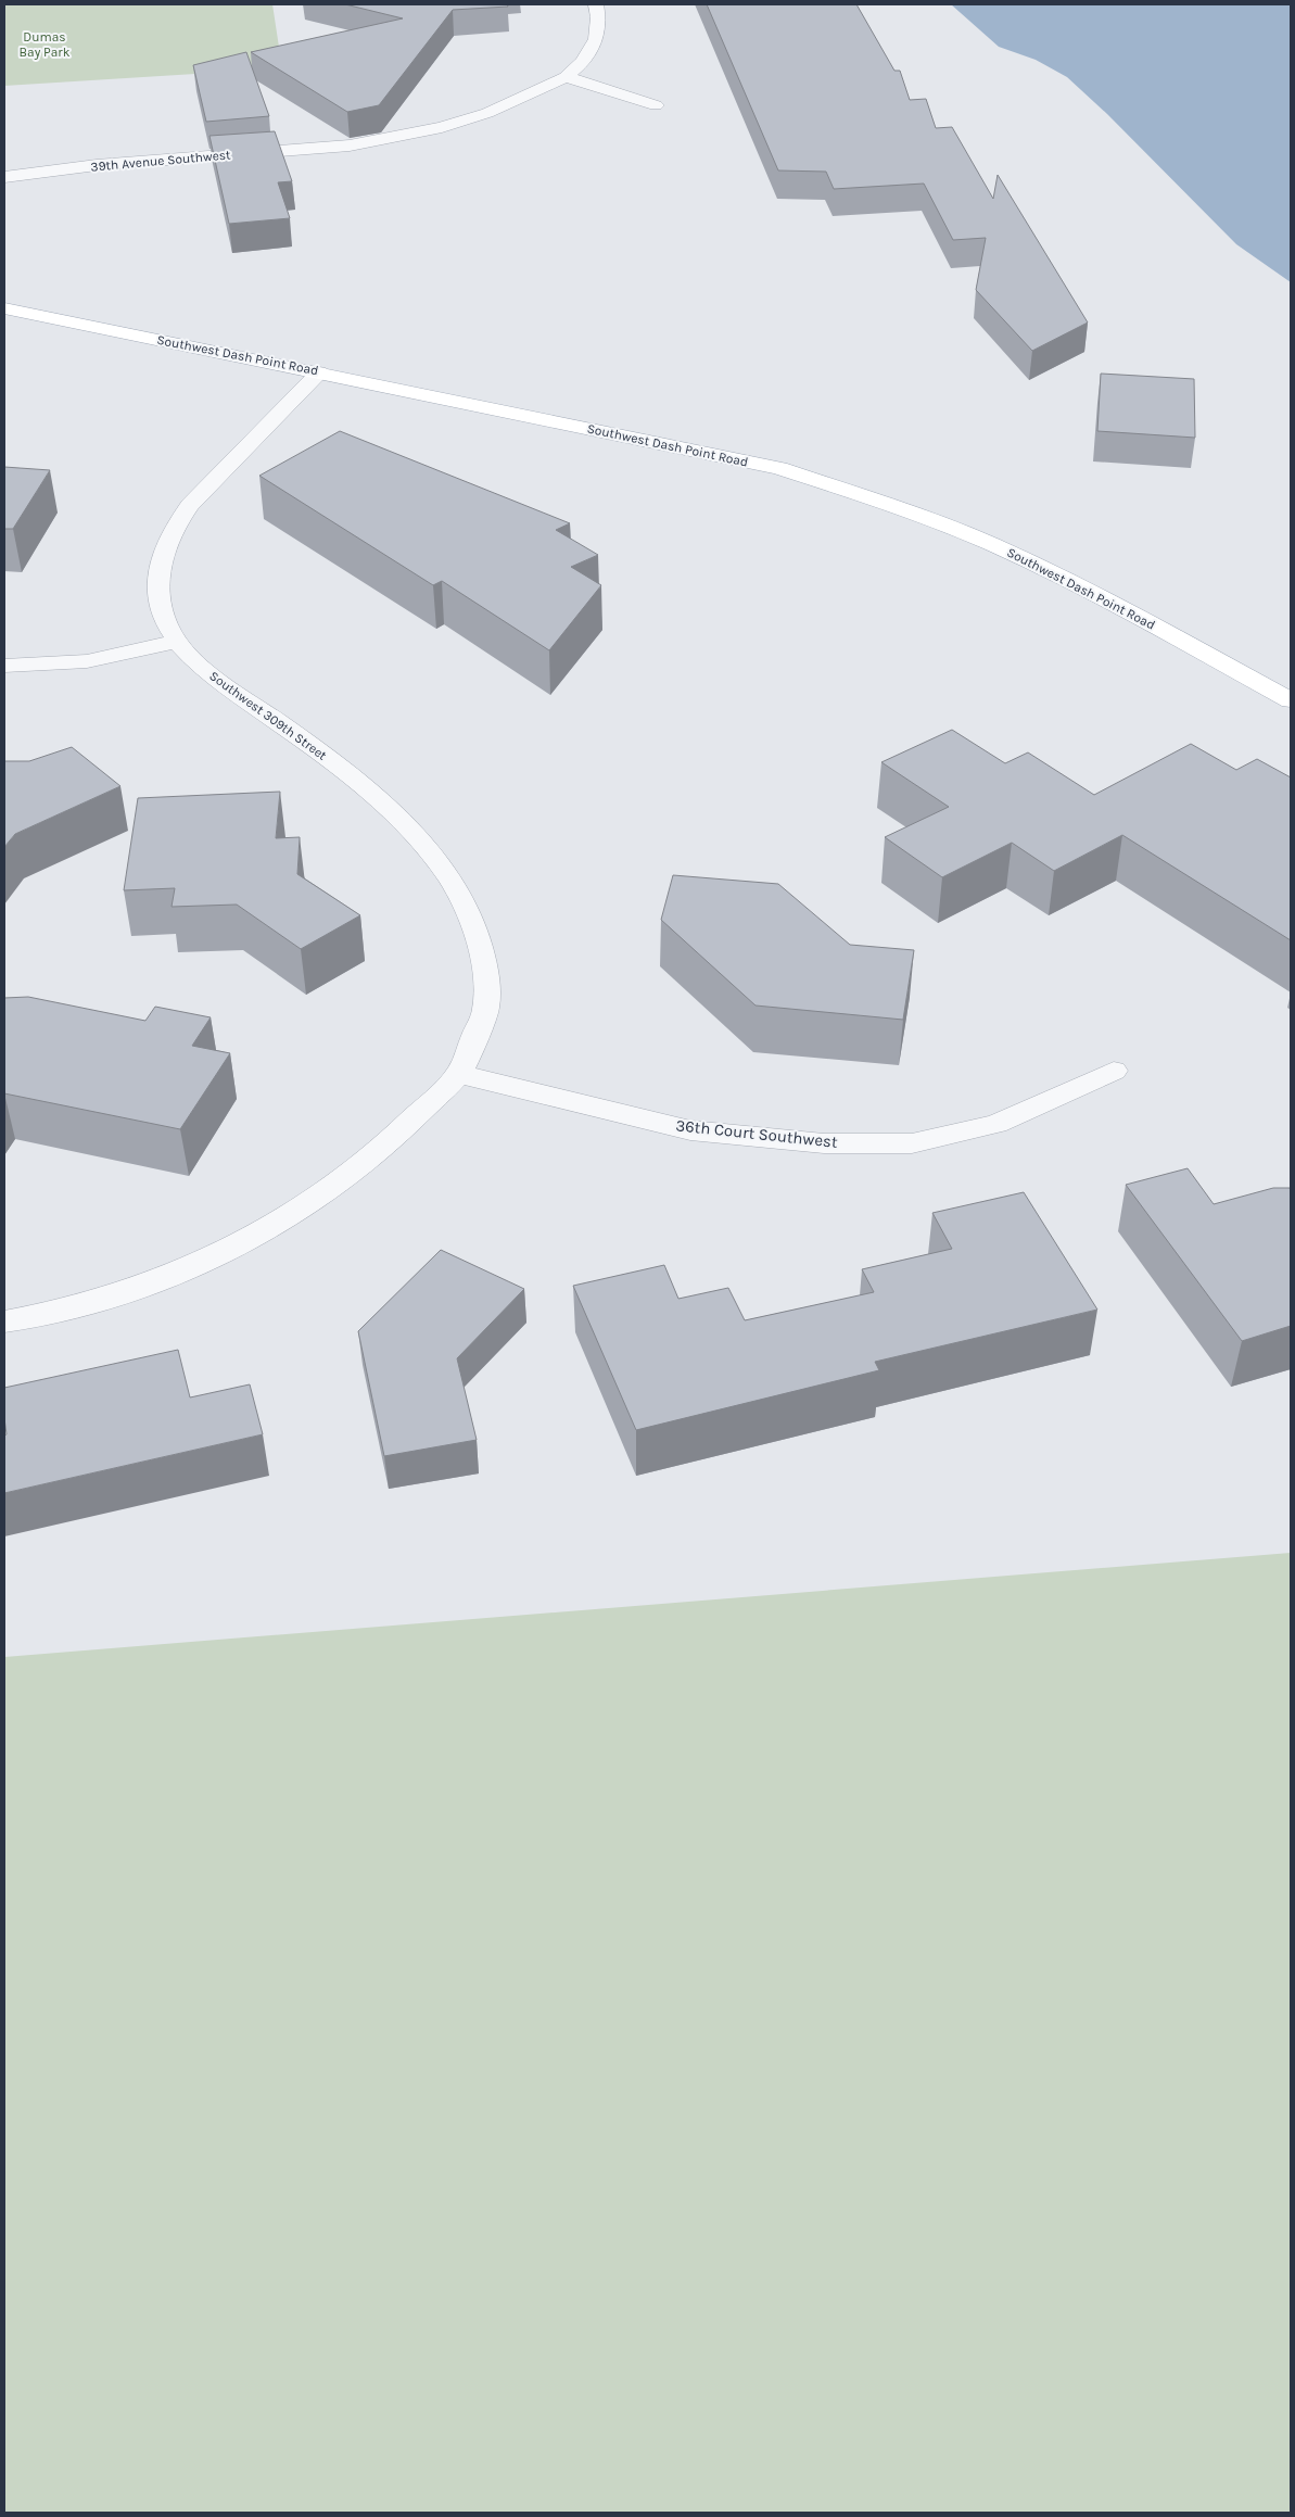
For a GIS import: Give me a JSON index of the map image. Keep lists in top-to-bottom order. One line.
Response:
{"streets":{"main road":["Southwest Dash Point Road"],"street":["39th Avenue Southwest","Southwest 309th Street","36th Court Southwest"]},"crossings":[["Southwest Dash Point Road","Southwest 309th Street"],["Southwest 309th Street","36th Court Southwest"]],"parks":["Dumas Bay Park"]}
